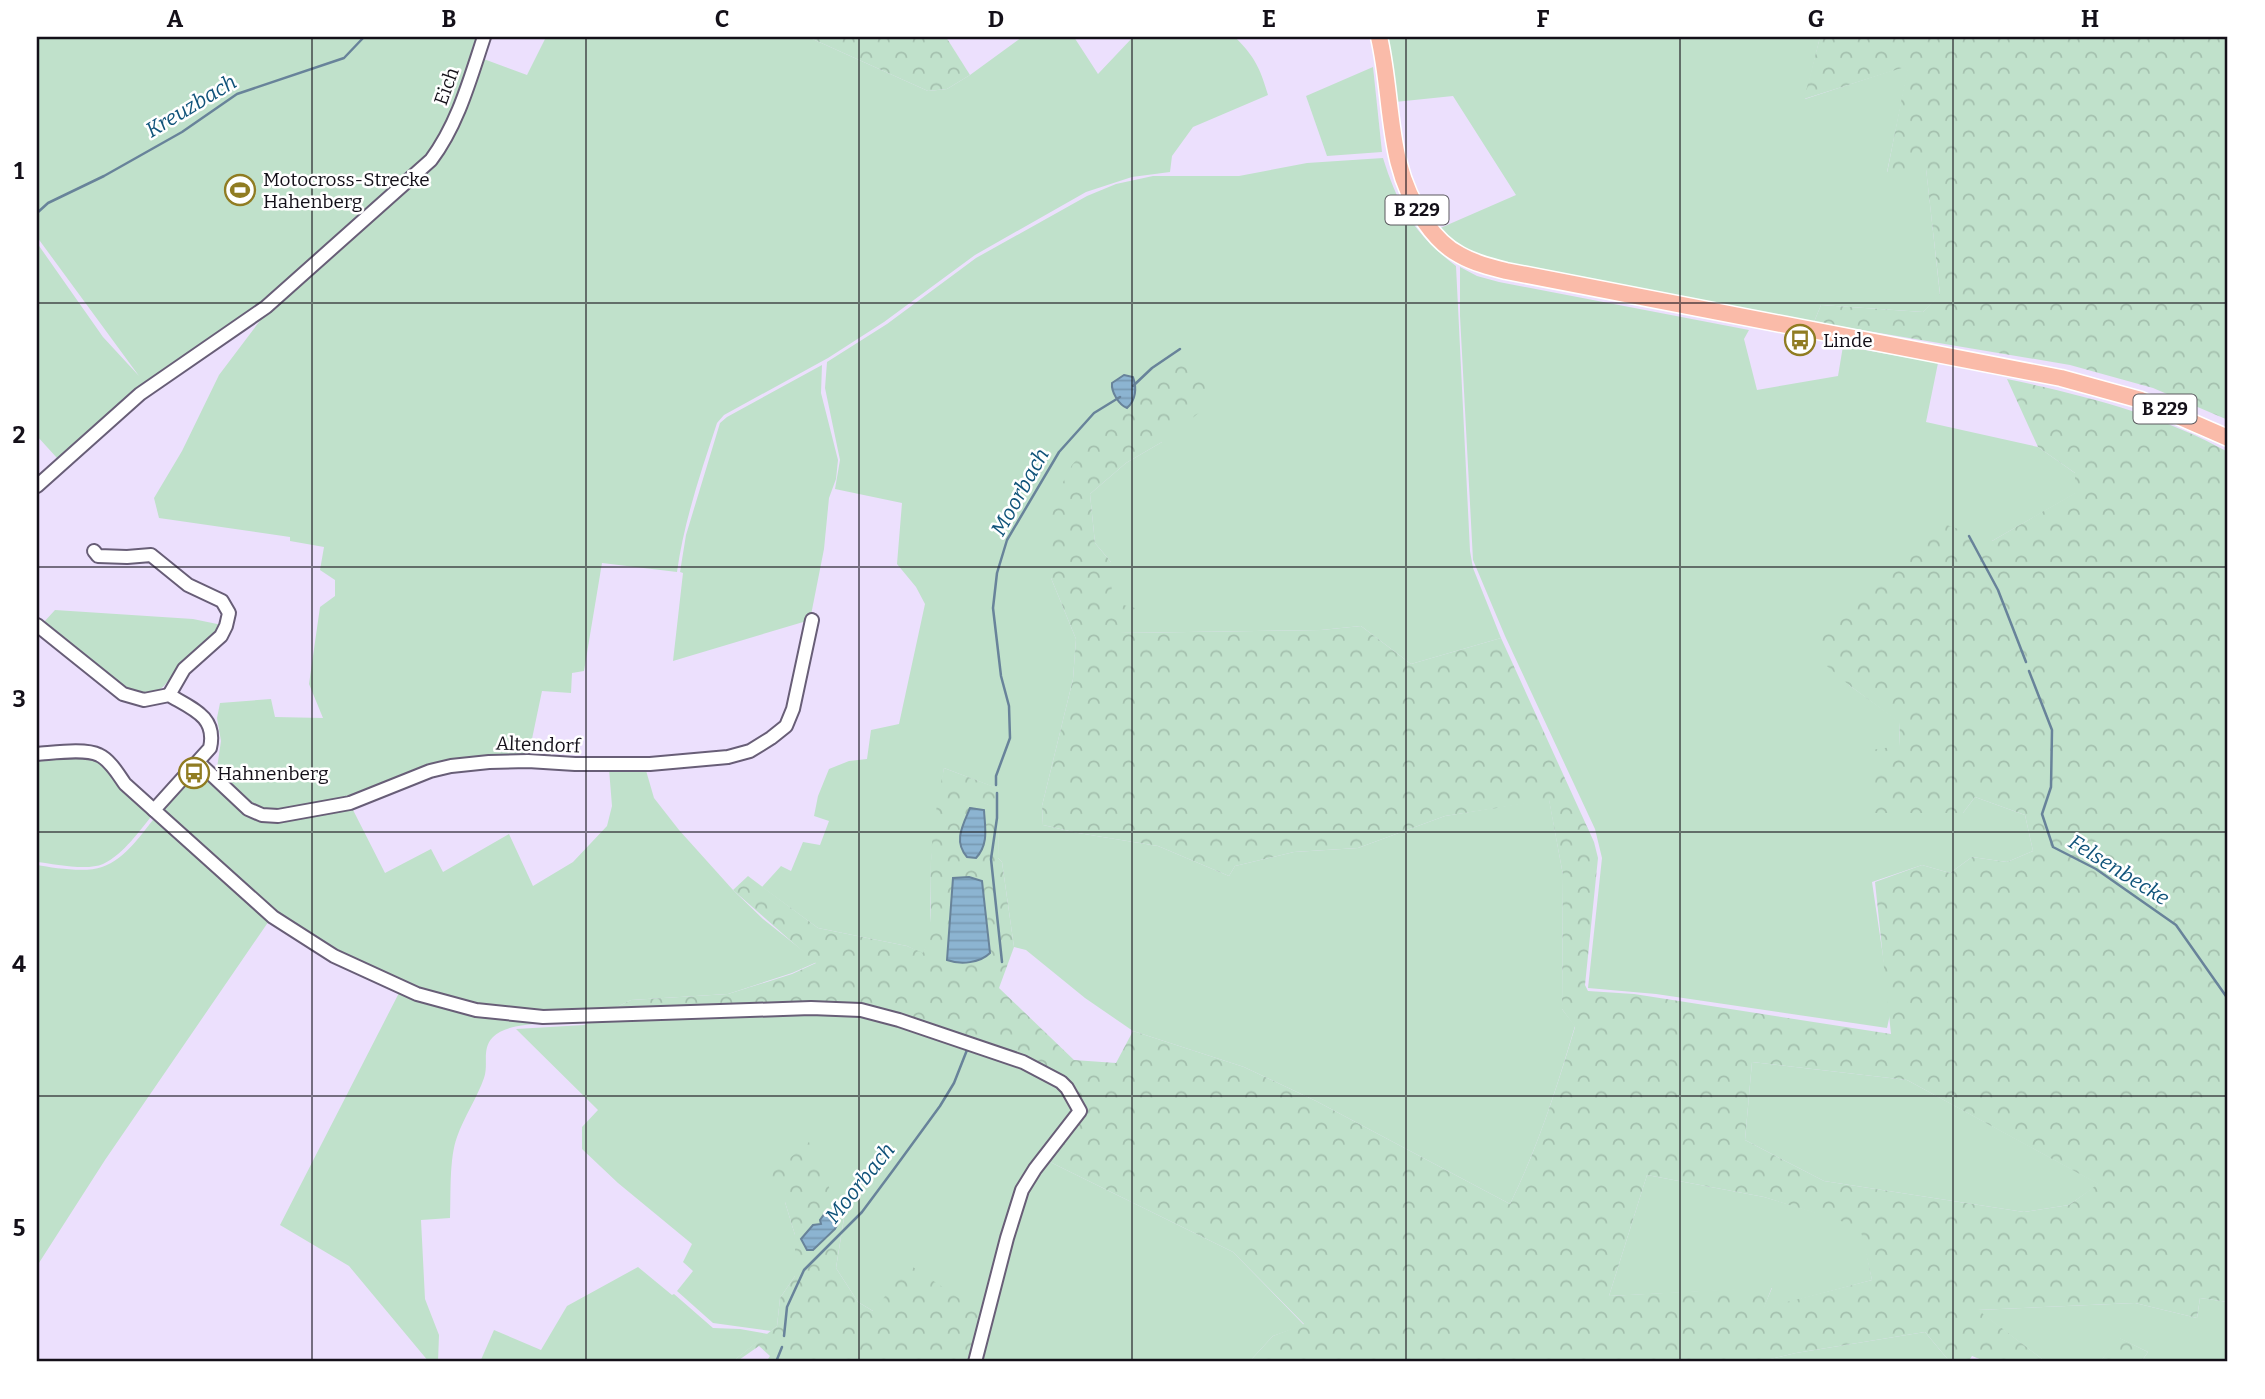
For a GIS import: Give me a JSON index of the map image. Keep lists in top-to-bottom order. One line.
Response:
{"streets":{"main road":["B 229"],"street":["Eich","Altendorf"]},"water":["Kreuzbach","Moorbach","Felsenbecke"],"places":{"sports":["Motocross-Strecke Hahenberg"],"bus stop":["Linde","Hahnenberg"]},"grid":{"columns":["A","B","C","D","E","F","G","H"],"rows":["1","2","3","4","5"]}}
